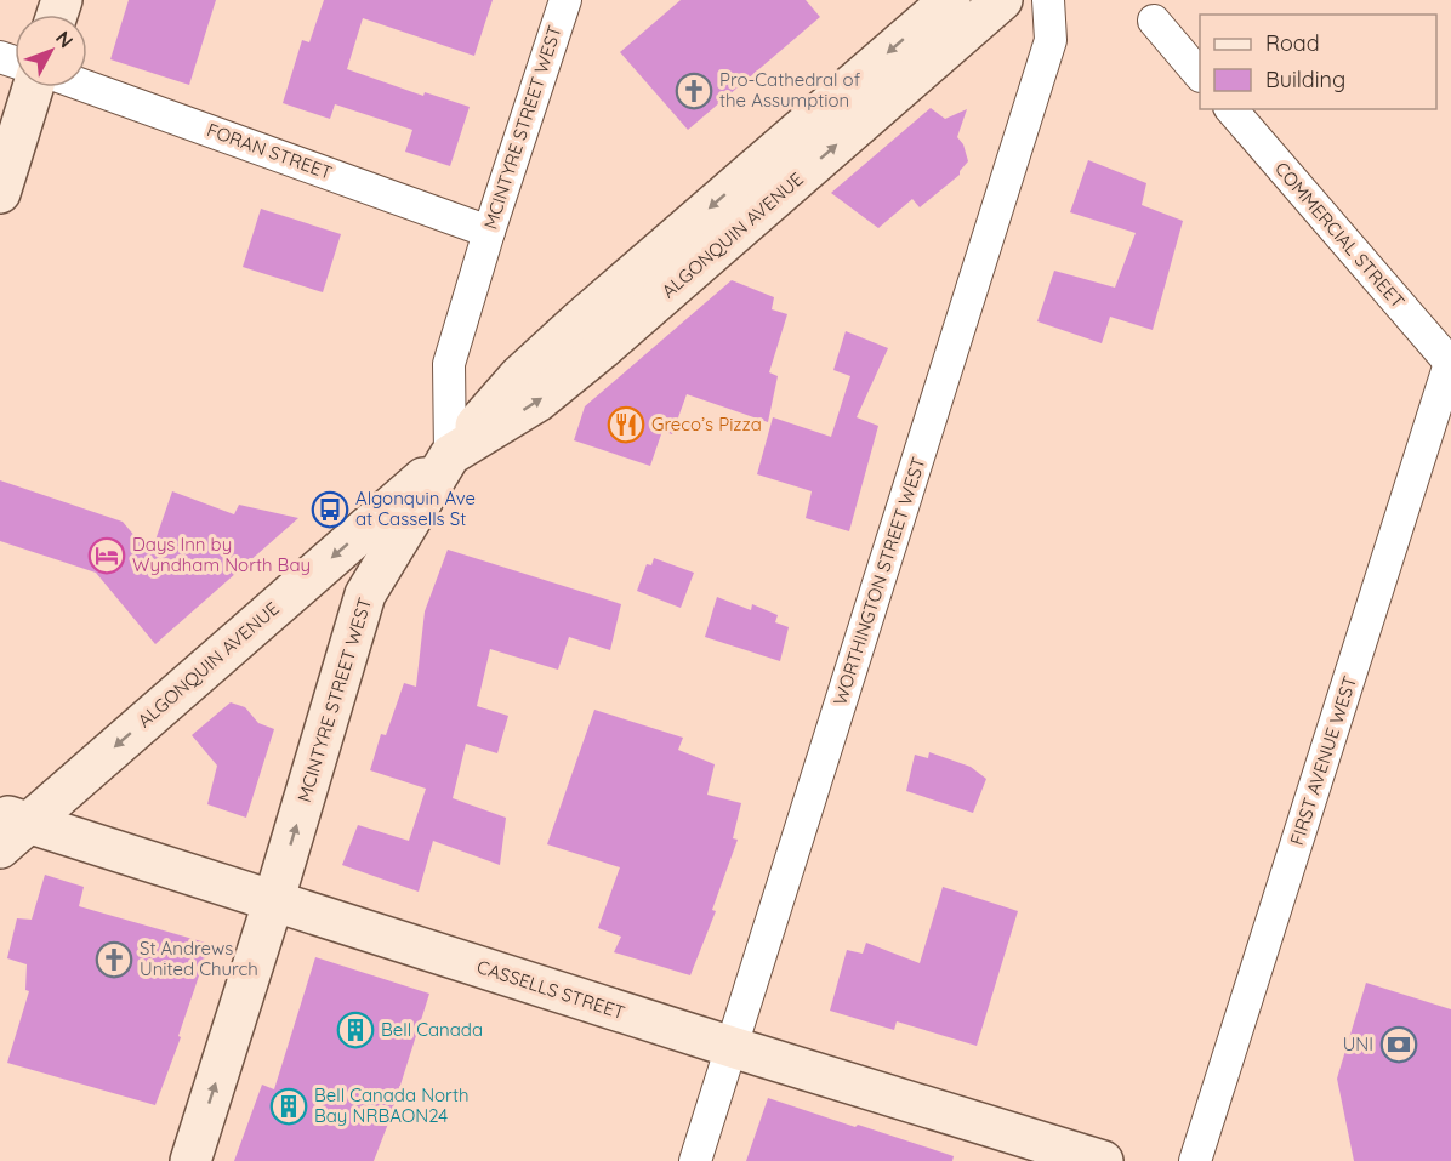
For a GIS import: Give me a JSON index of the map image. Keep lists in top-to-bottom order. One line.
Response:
{"streets":{"main road":["MCINTYRE STREET WEST","ALGONQUIN AVENUE","CASSELLS STREET"],"street":["FORAN STREET","COMMERCIAL STREET","WORTHINGTON STREET WEST","FIRST AVENUE WEST"]},"crossings":[["MCINTYRE STREET WEST","FORAN STREET"],["MCINTYRE STREET WEST","ALGONQUIN AVENUE"],["MCINTYRE STREET WEST","CASSELLS STREET"],["ALGONQUIN AVENUE","CASSELLS STREET"],["COMMERCIAL STREET","FIRST AVENUE WEST"],["WORTHINGTON STREET WEST","CASSELLS STREET"]],"one_way":["MCINTYRE STREET WEST"],"places":{"church":["Pro-Cathedral of the Assumption","St Andrews United Church"],"restaurant":["Greco’s Pizza"],"bus stop":["Algonquin Ave at Cassells St"],"hotel":["Days Inn by Wyndham North Bay"],"building":["Bell Canada","Bell Canada North Bay NRBAON24"],"bank":["UNI"]},"legend":["Road","Building"],"north":"top right"}
